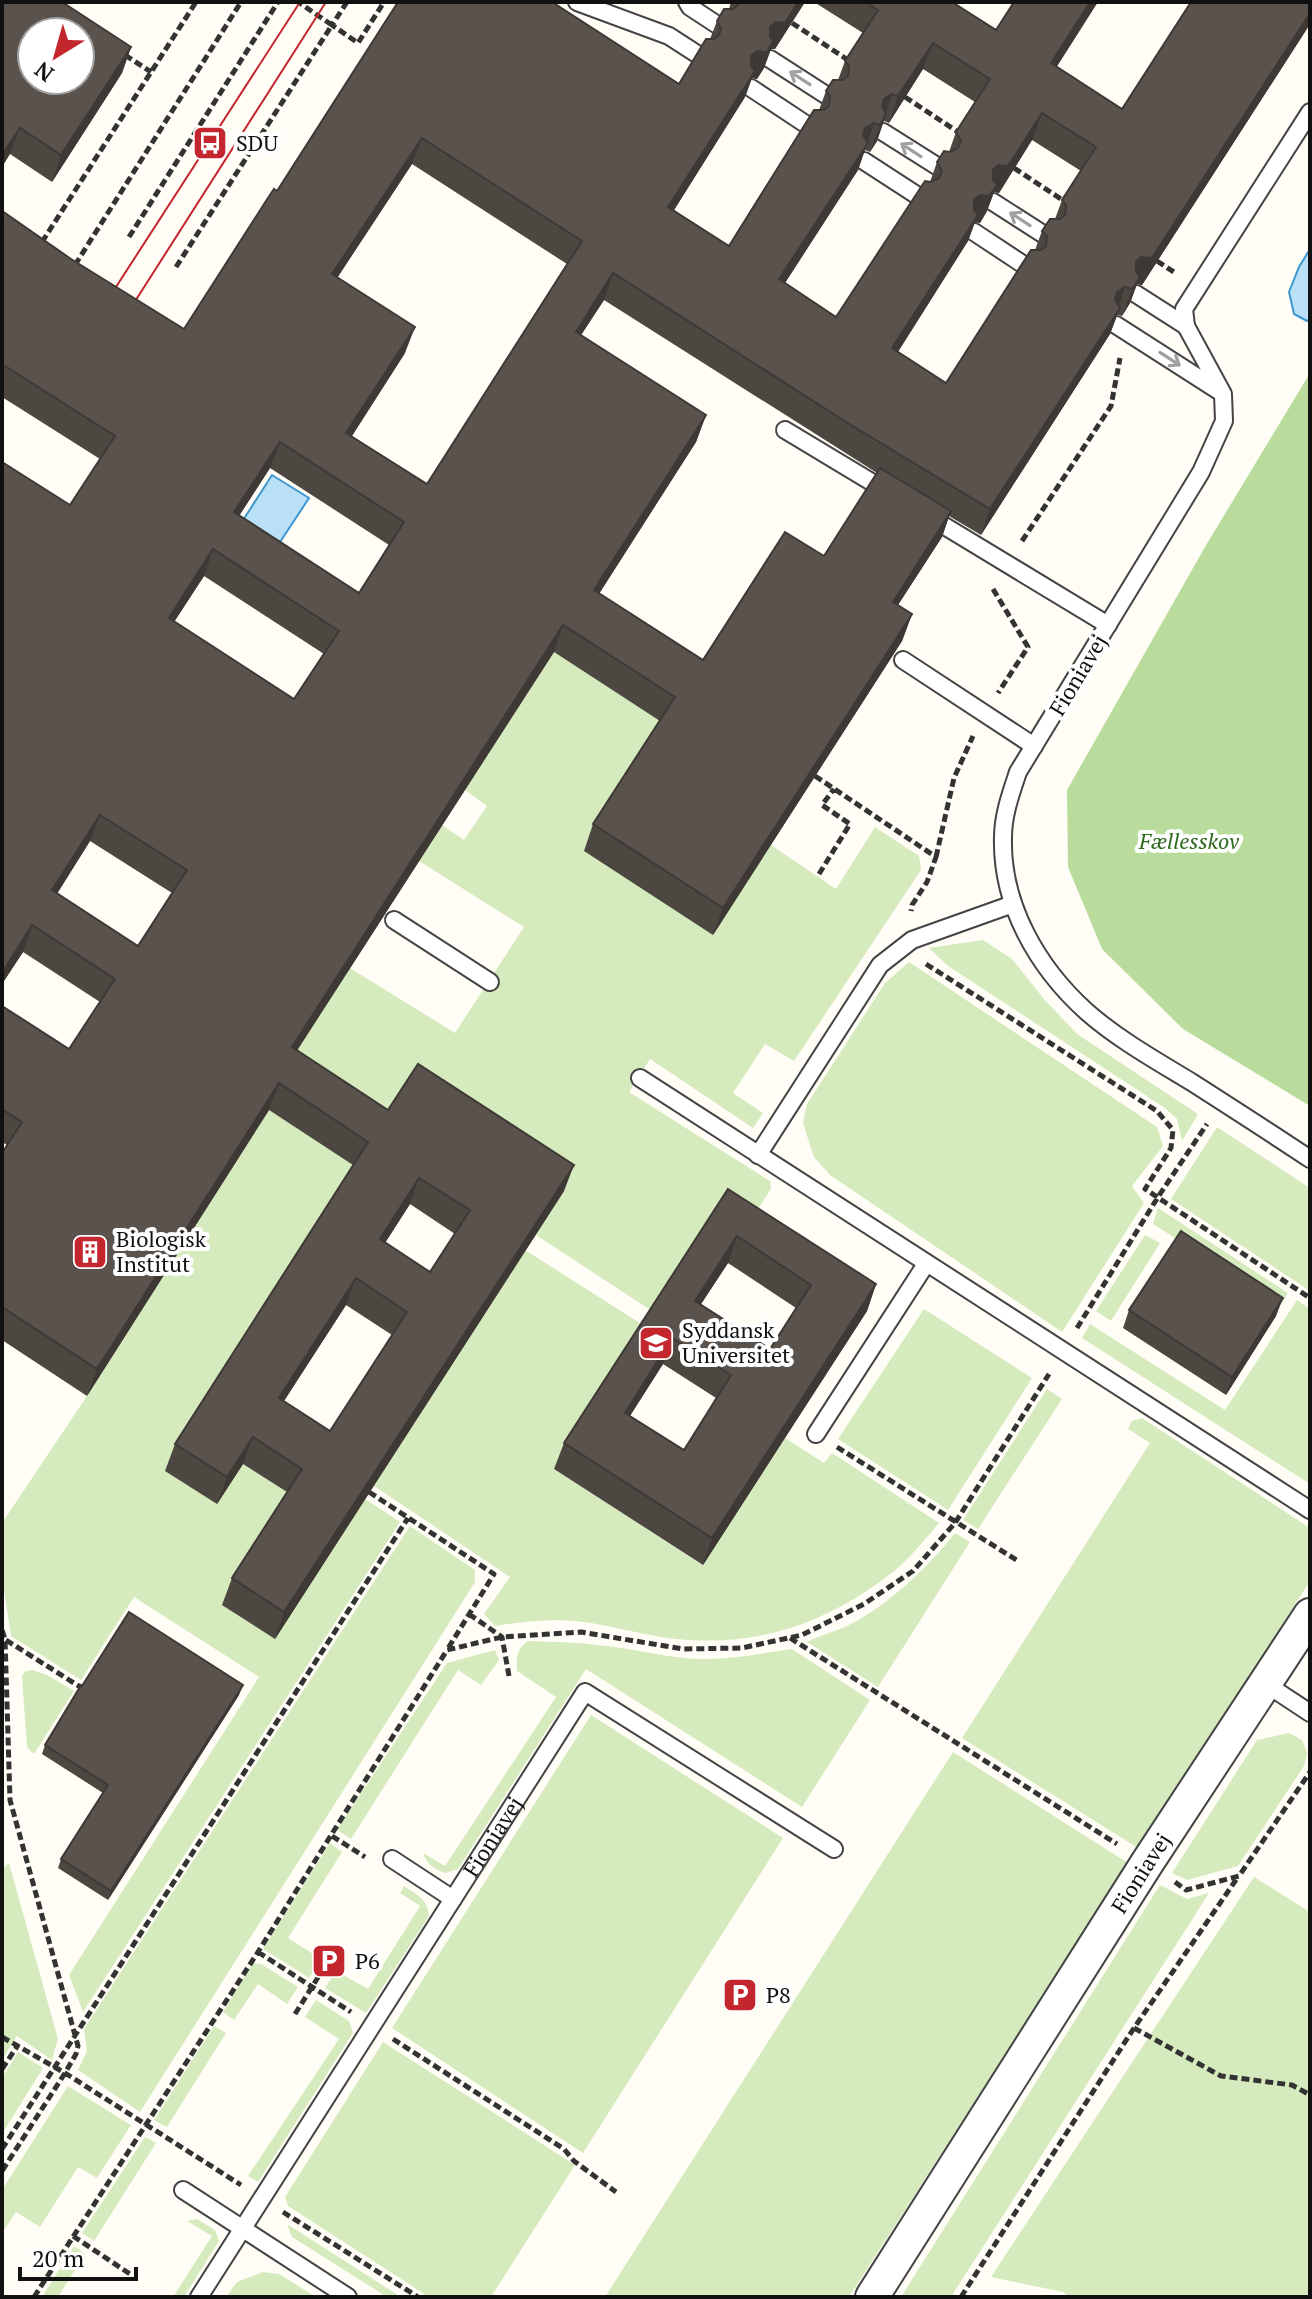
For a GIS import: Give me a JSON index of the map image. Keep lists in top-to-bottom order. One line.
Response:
{"streets":{"street":["Fioniavej"]},"parks":["Fællesskov"],"places":{"bus stop":["SDU"],"building":["Biologisk Institut"],"school or university":["Syddansk Universitet"],"parking":["P6","P8"]},"scale_bar":"20 m","north":"bottom left"}
